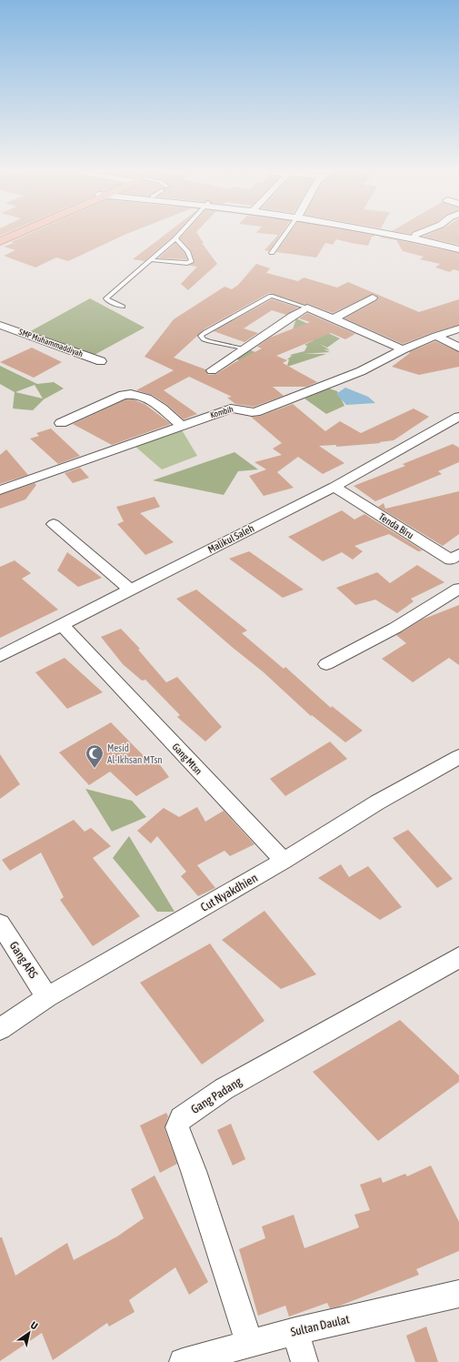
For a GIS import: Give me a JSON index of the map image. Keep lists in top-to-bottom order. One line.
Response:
{"streets":{"street":["SMP Muhammaddiyah","Kombih","Tenda Biru","Malikul Saleh","Gang Mtsn","Cut Nyakdhien","Gang ARS","Gang Padang","Sultan Daulat"]},"crossings":[["Tenda Biru","Malikul Saleh"],["Malikul Saleh","Gang Mtsn"],["Gang Mtsn","Cut Nyakdhien"],["Cut Nyakdhien","Gang ARS"],["Gang Padang","Sultan Daulat"]],"places":{"mosque":["Mesid Al-Ikhsan MTsn"]},"north":"top right"}
